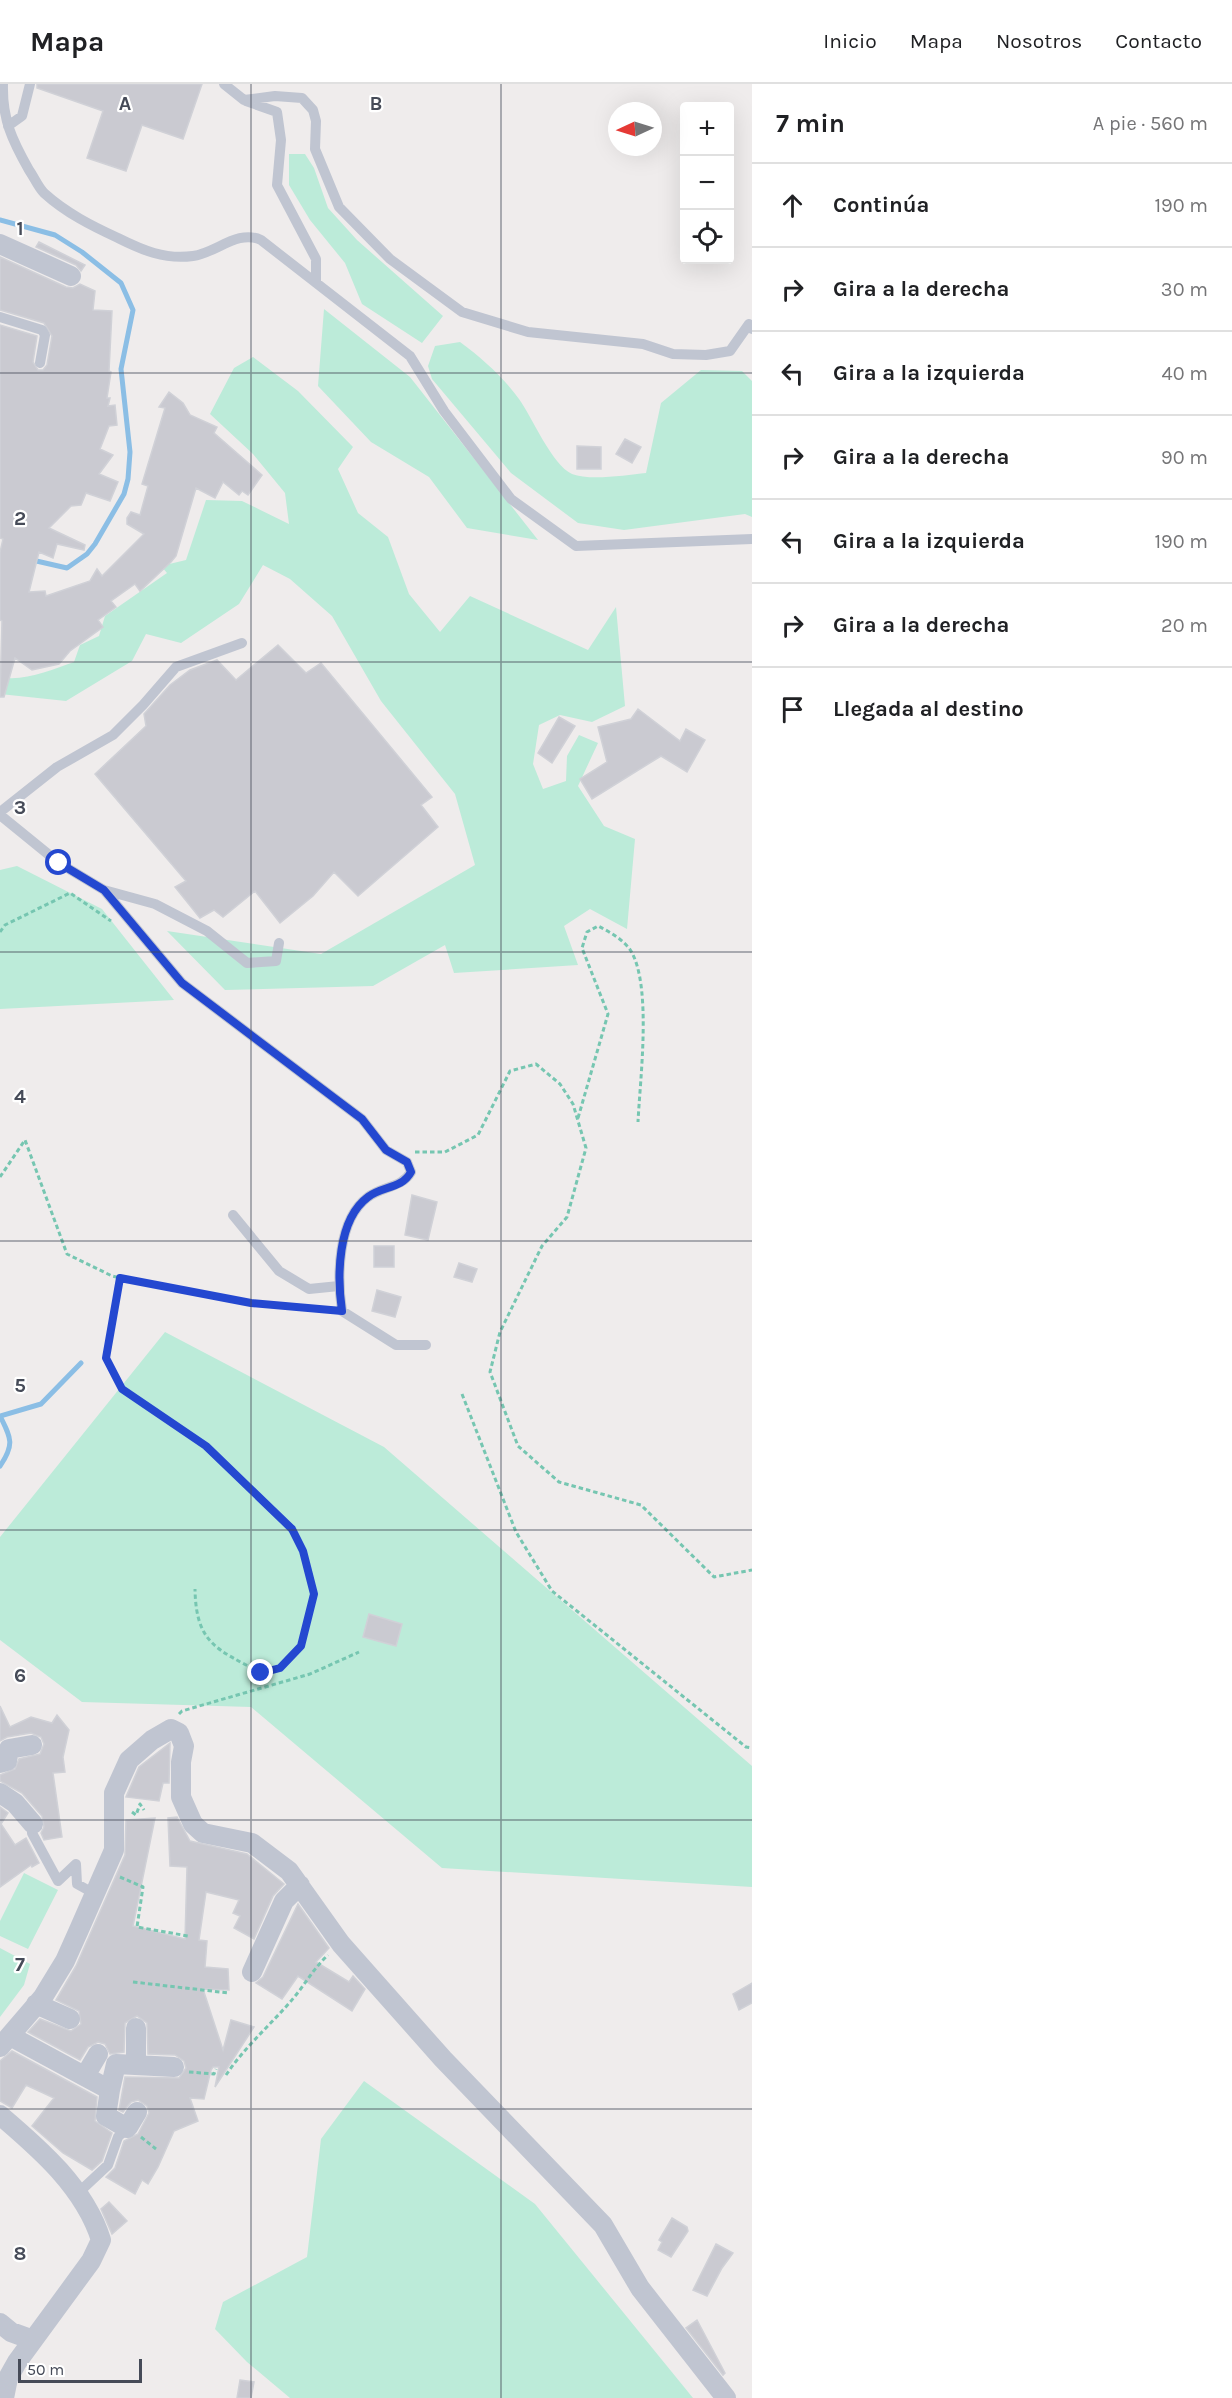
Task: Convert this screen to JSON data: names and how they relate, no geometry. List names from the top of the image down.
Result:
{
  "scale_bar": "50 m",
  "north": "left",
  "page": {
    "header": "Mapa",
    "nav": [
      "Inicio",
      "Mapa",
      "Nosotros",
      "Contacto"
    ],
    "heading": ["7 min", "A pie · 560 m"],
    "map_buttons": ["+", "−"],
    "list": [
      ["Continúa", "190 m"],
      ["Gira a la derecha", "30 m"],
      ["Gira a la izquierda", "40 m"],
      ["Gira a la derecha", "90 m"],
      ["Gira a la izquierda", "190 m"],
      ["Gira a la derecha", "20 m"],
      "Llegada al destino"
    ],
    "scale": "50 m"
  },
  "grid": {
    "columns": ["A", "B"],
    "rows": [
      "1",
      "2",
      "3",
      "4",
      "5",
      "6",
      "7",
      "8"
    ]
  }
}
